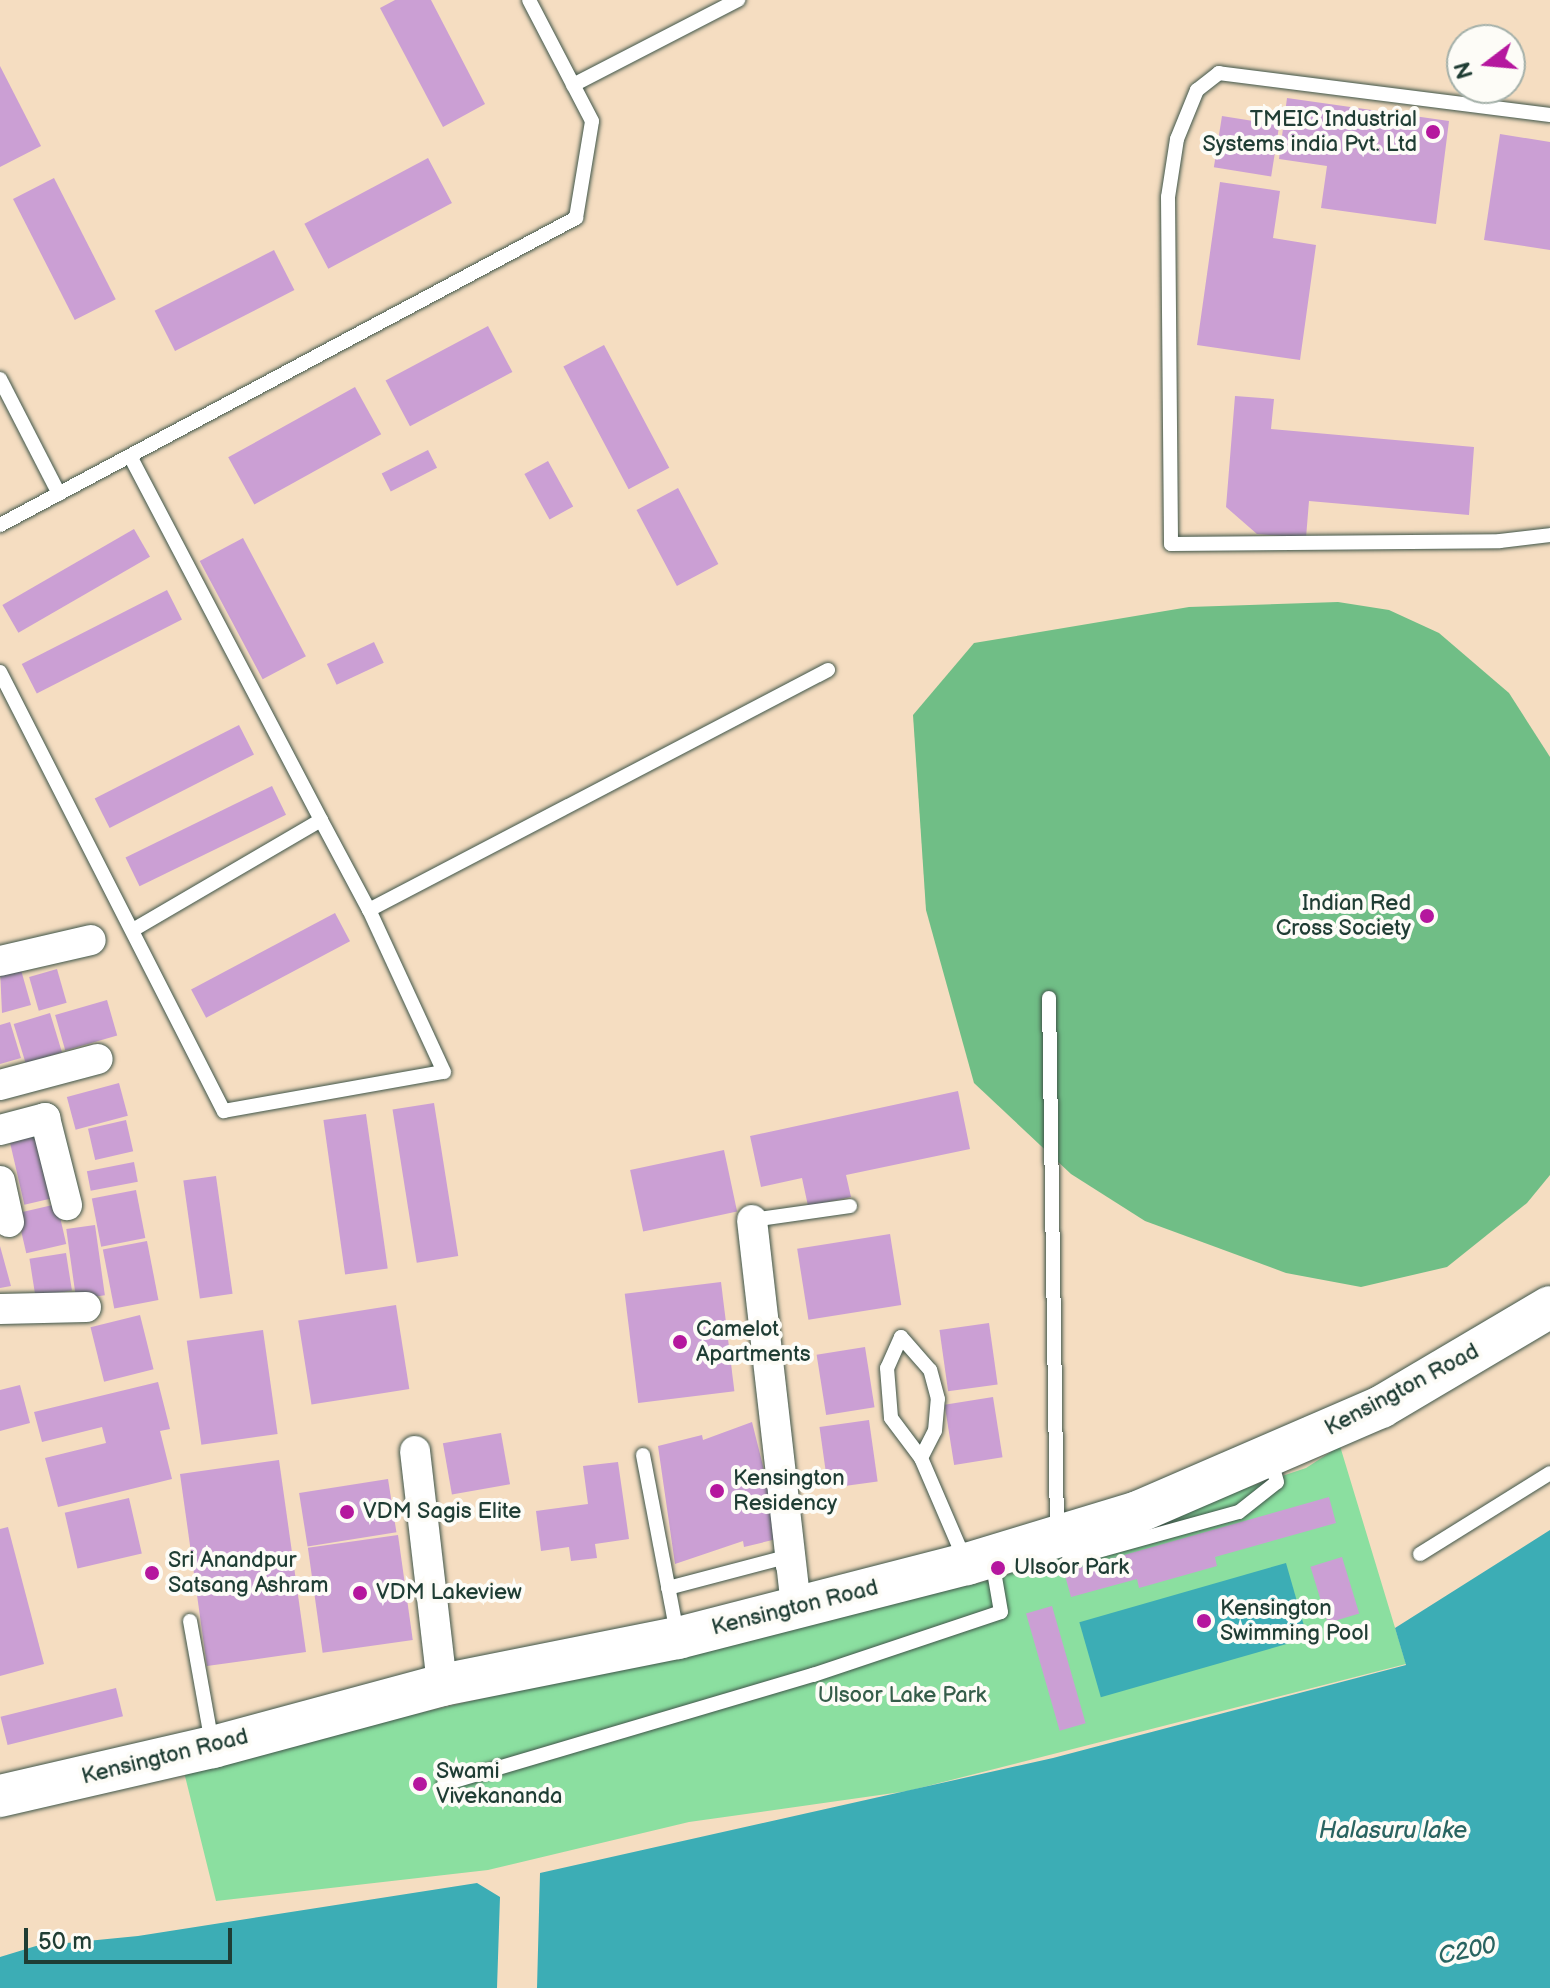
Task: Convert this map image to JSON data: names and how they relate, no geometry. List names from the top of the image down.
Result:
{
  "streets": {
    "main road": ["Kensington Road"]
  },
  "water": ["Halasuru lake", "C200"],
  "parks": ["Ulsoor Lake Park"],
  "places": [
    "TMEIC Industrial Systems india Pvt. Ltd",
    "Indian Red Cross Society",
    "Camelot Apartments",
    "Kensington Residency",
    "VDM Sagis Elite",
    "Ulsoor Park",
    "Sri Anandpur Satsang Ashram",
    "VDM Lakeview",
    "Kensington Swimming Pool",
    "Swami Vivekananda"
  ],
  "scale_bar": "50 m",
  "north": "left"
}
